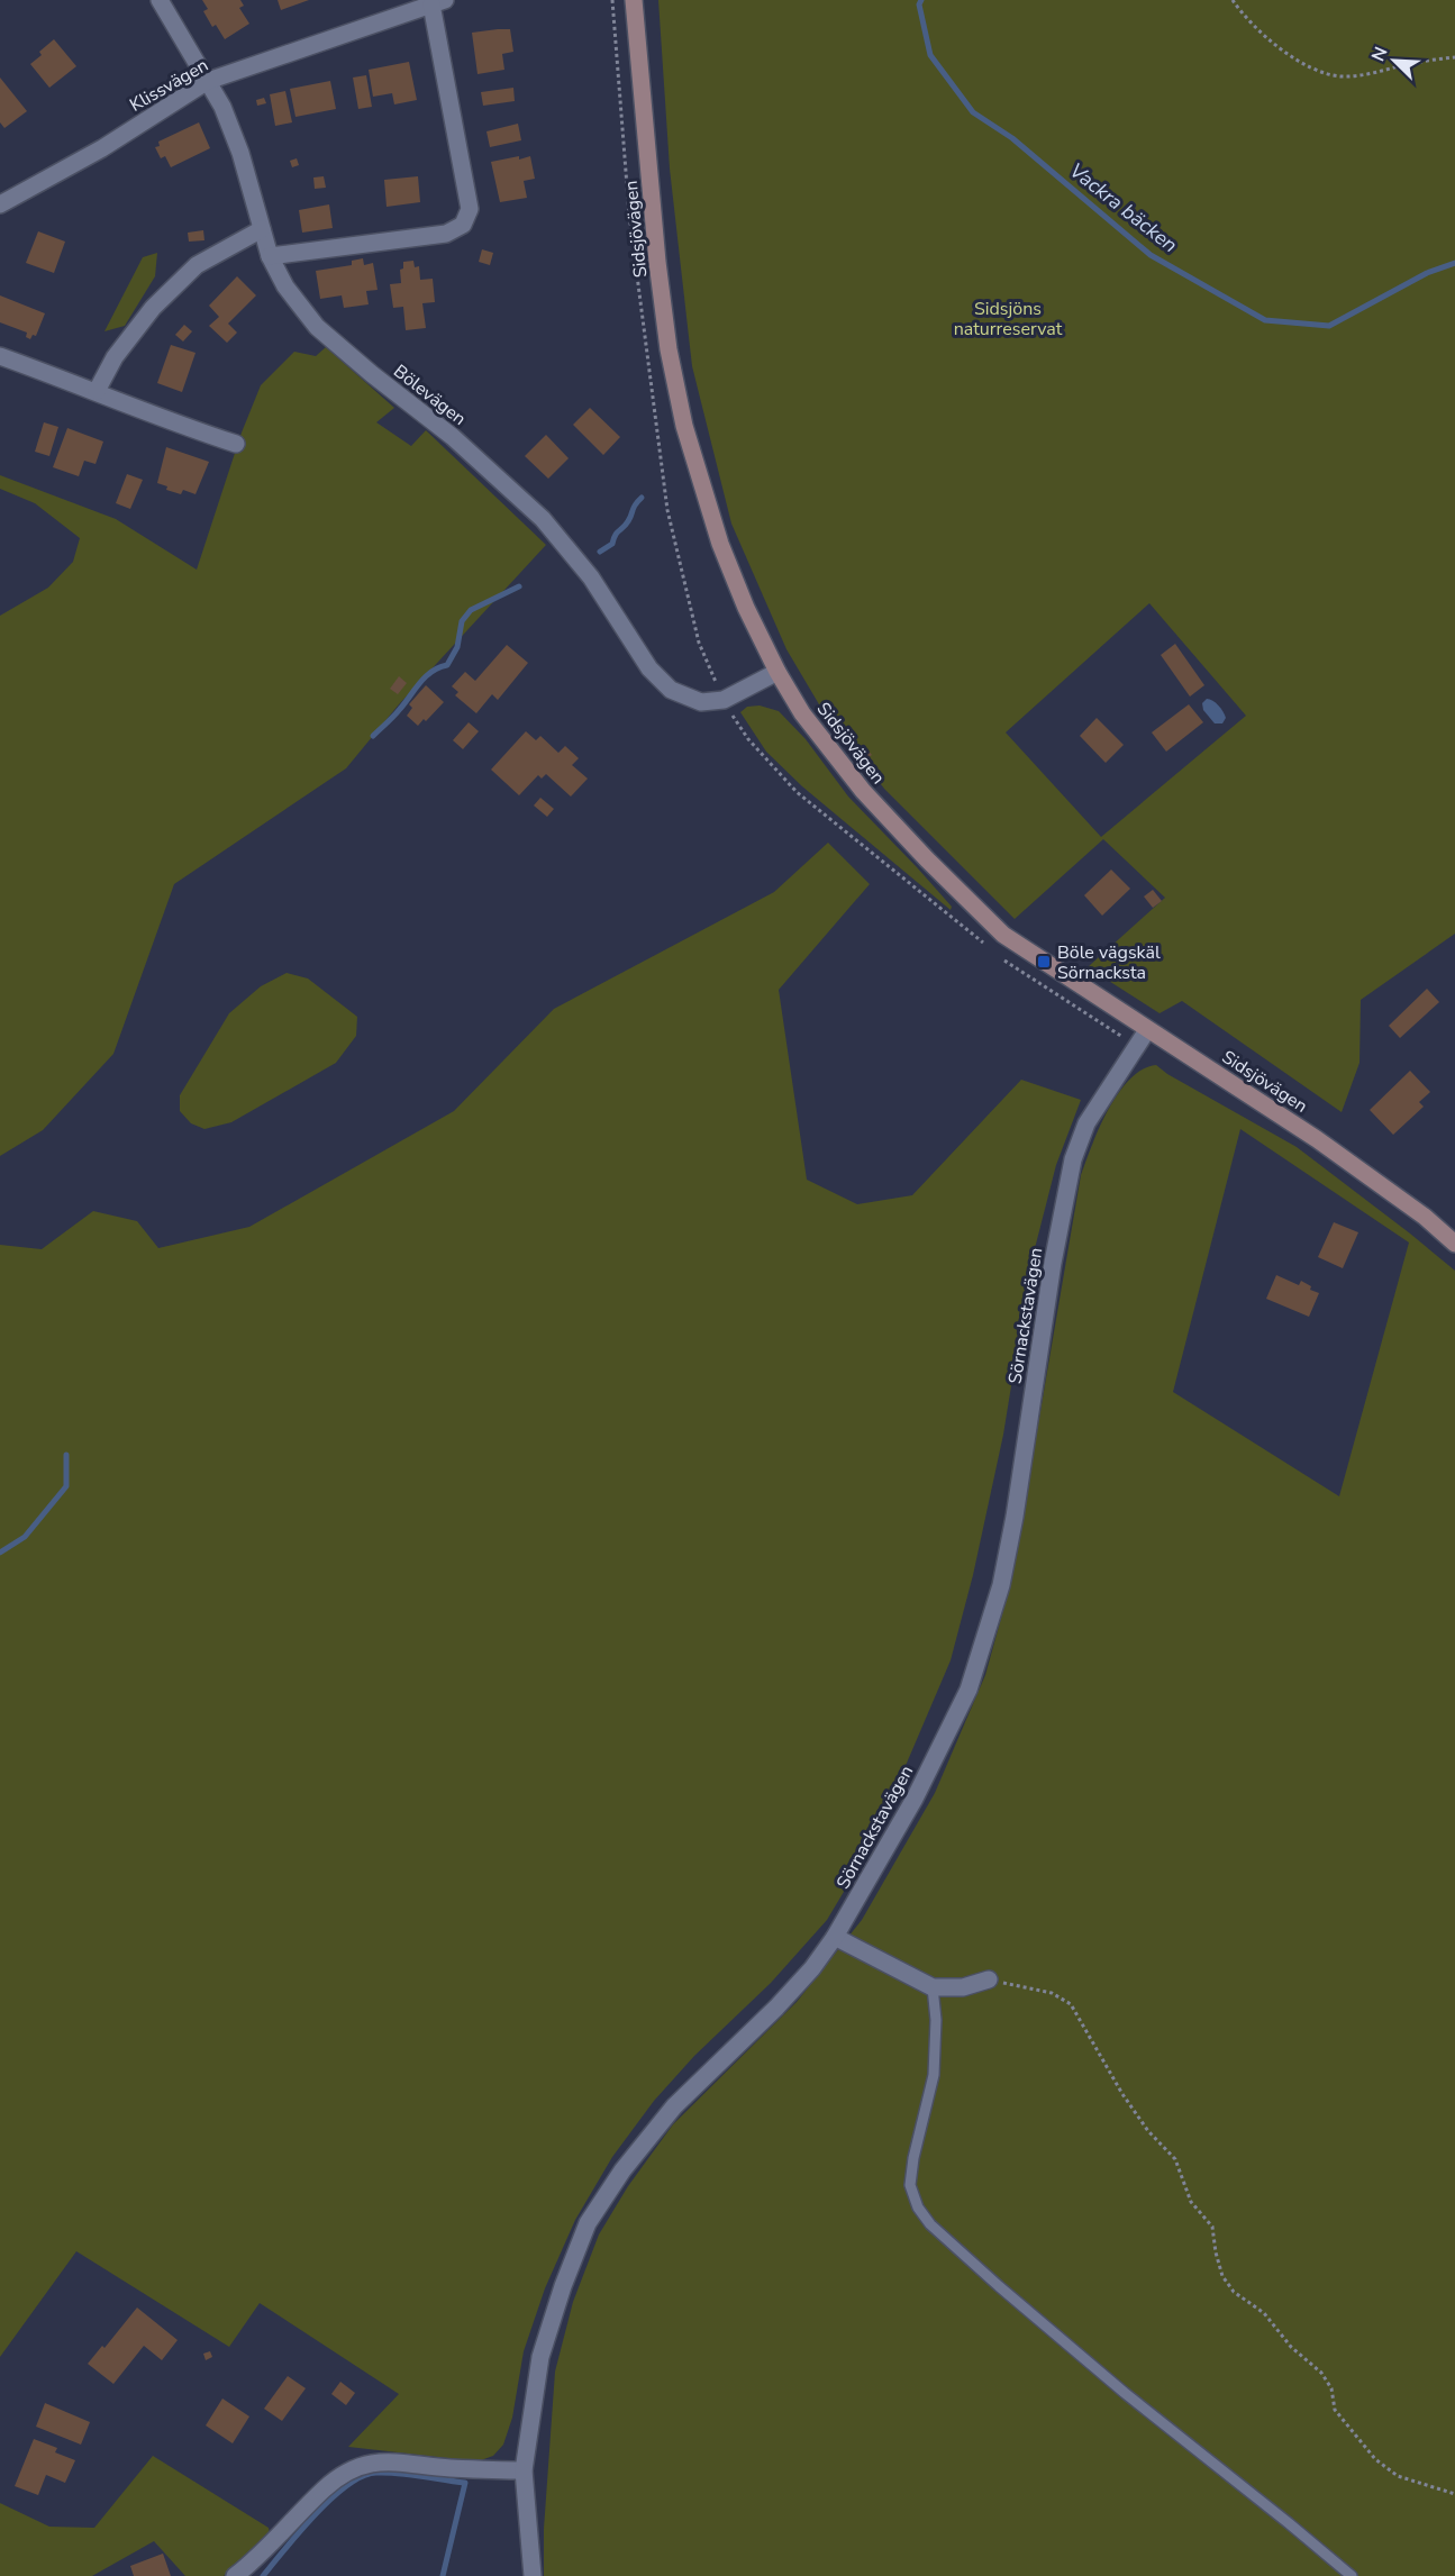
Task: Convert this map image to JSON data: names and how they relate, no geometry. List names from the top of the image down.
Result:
{
  "streets": {
    "main road": ["Sidsjövägen"],
    "street": ["Klissvägen", "Bölevägen", "Sörnackstavägen"]
  },
  "crossings": [
    ["Klissvägen", "Bölevägen"],
    ["Sidsjövägen", "Bölevägen"],
    ["Sidsjövägen", "Sörnackstavägen"]
  ],
  "water": ["Vackra bäcken"],
  "parks": ["Sidsjöns naturreservat"],
  "places": {
    "transit": ["Böle vägskäl Sörnacksta"]
  },
  "north": "top left"
}
